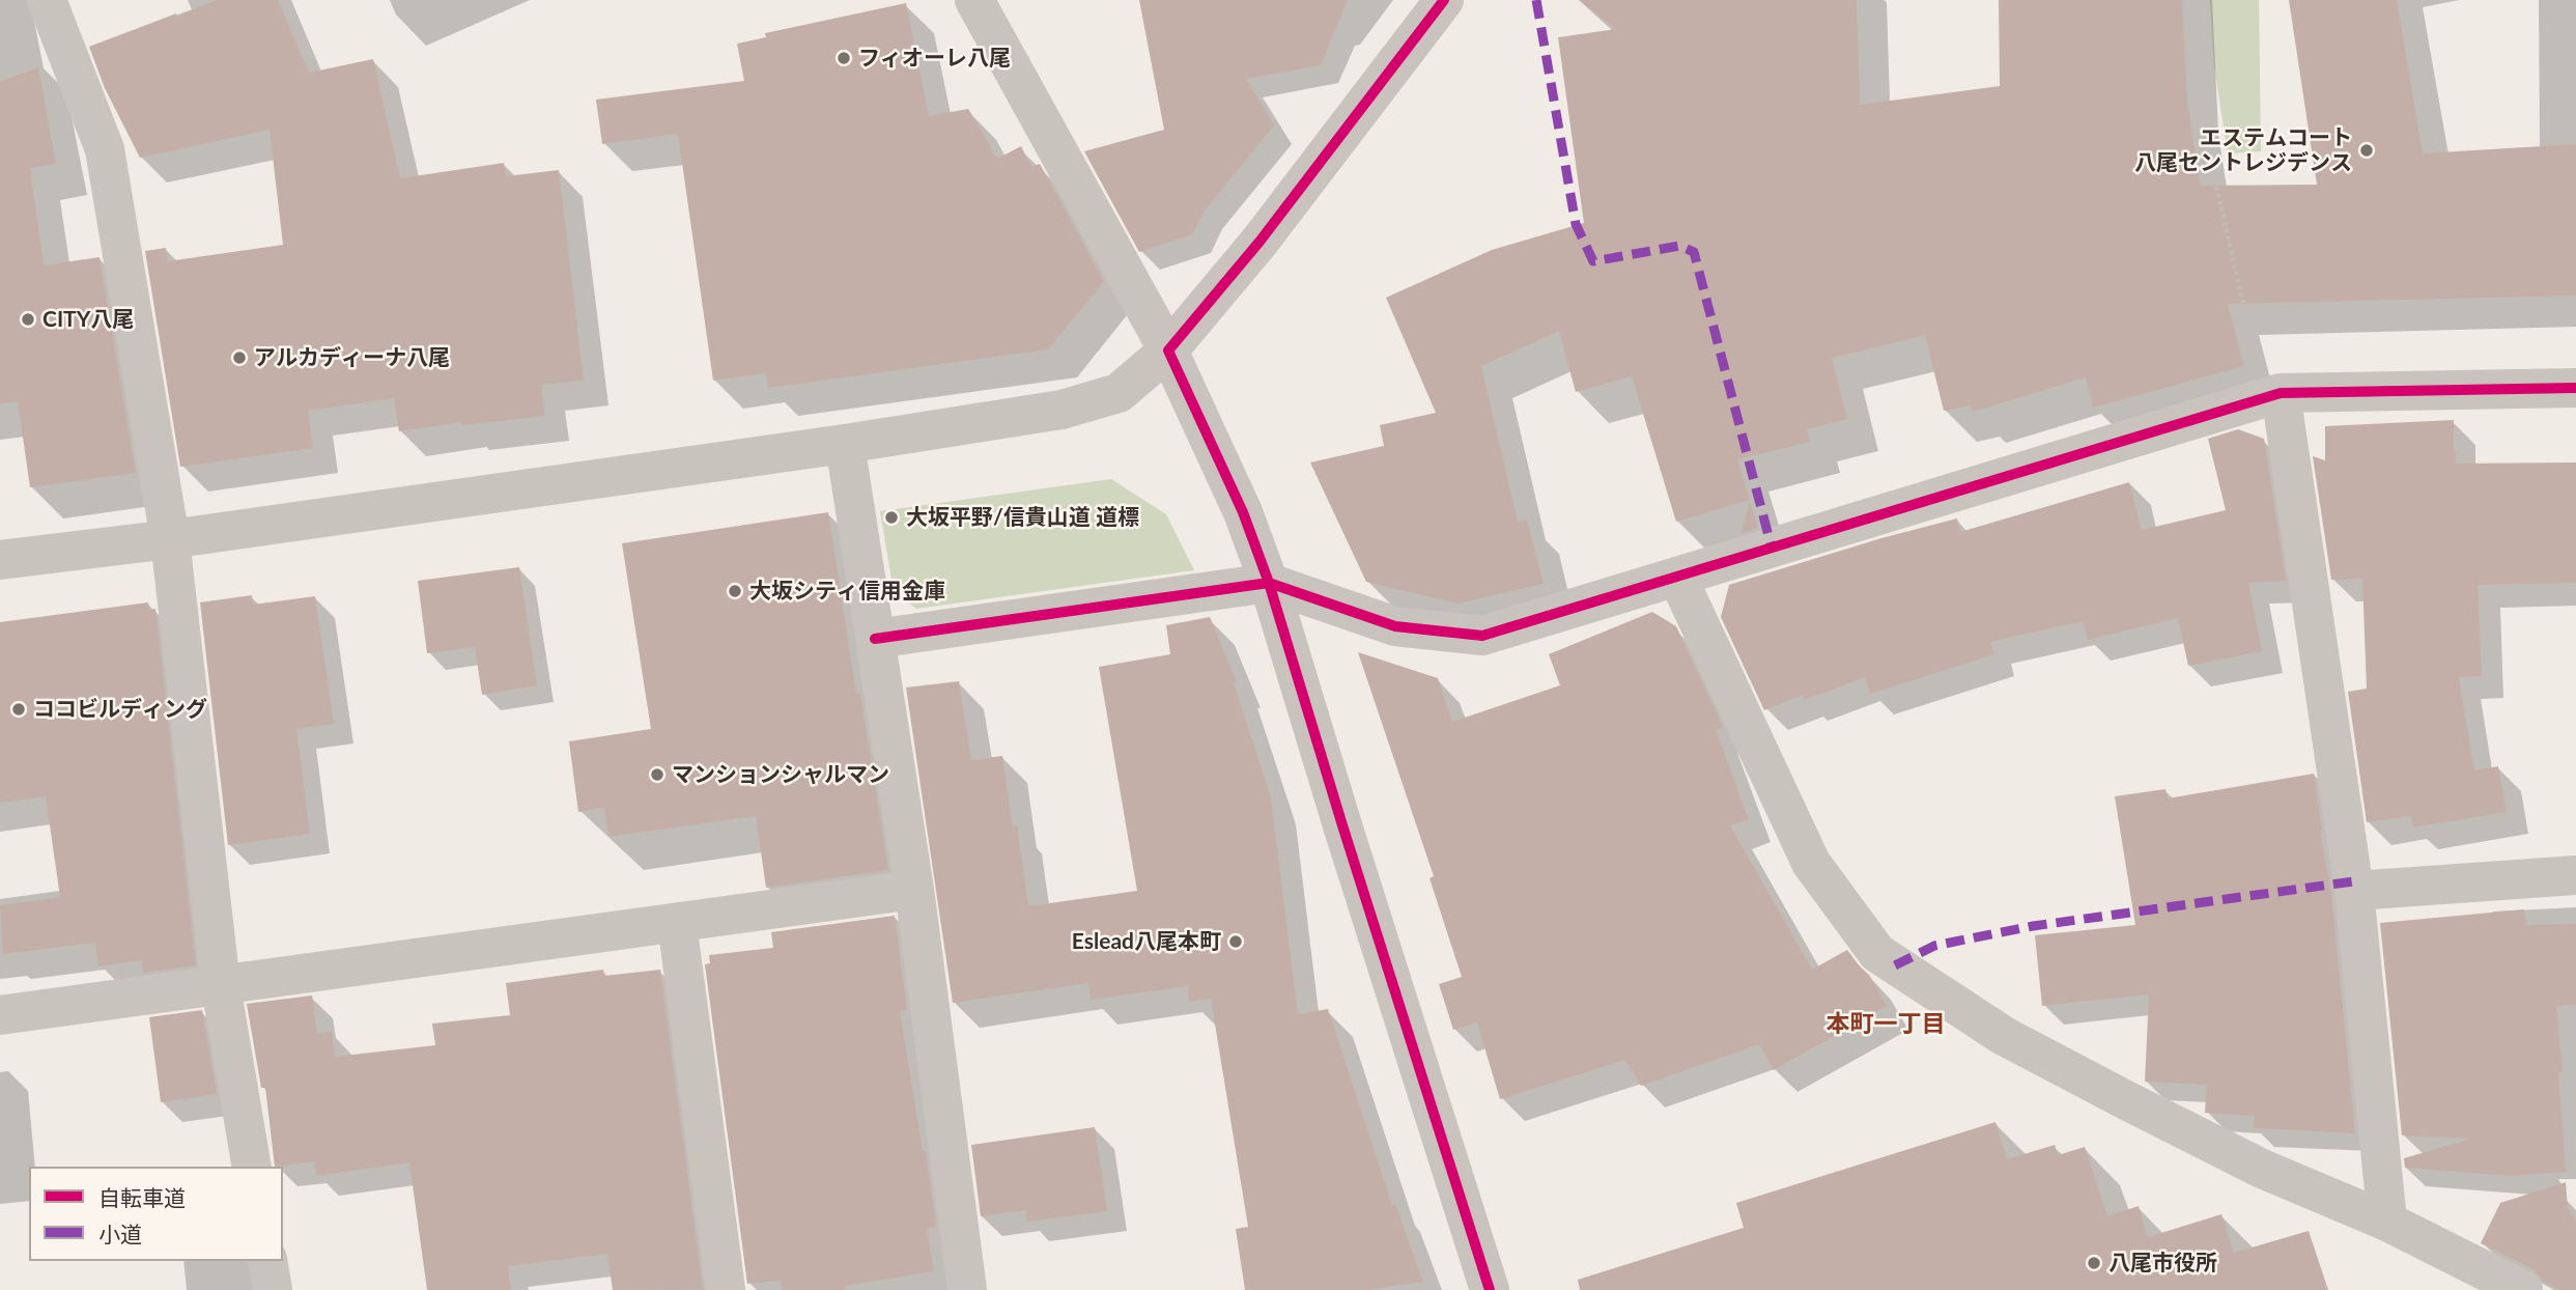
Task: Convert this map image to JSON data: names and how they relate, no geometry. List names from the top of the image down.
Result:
{
  "districts": ["本町一丁目"],
  "places": [
    "フィオーレ八尾",
    "エステムコート 八尾セントレジデンス",
    "CITY八尾",
    "アルカディーナ八尾",
    "大坂平野/信貴山道 道標",
    "大坂シティ信用金庫",
    "ココビルディング",
    "マンションシャルマン",
    "Eslead八尾本町",
    "八尾市役所"
  ],
  "legend": ["自転車道", "小道"]
}
